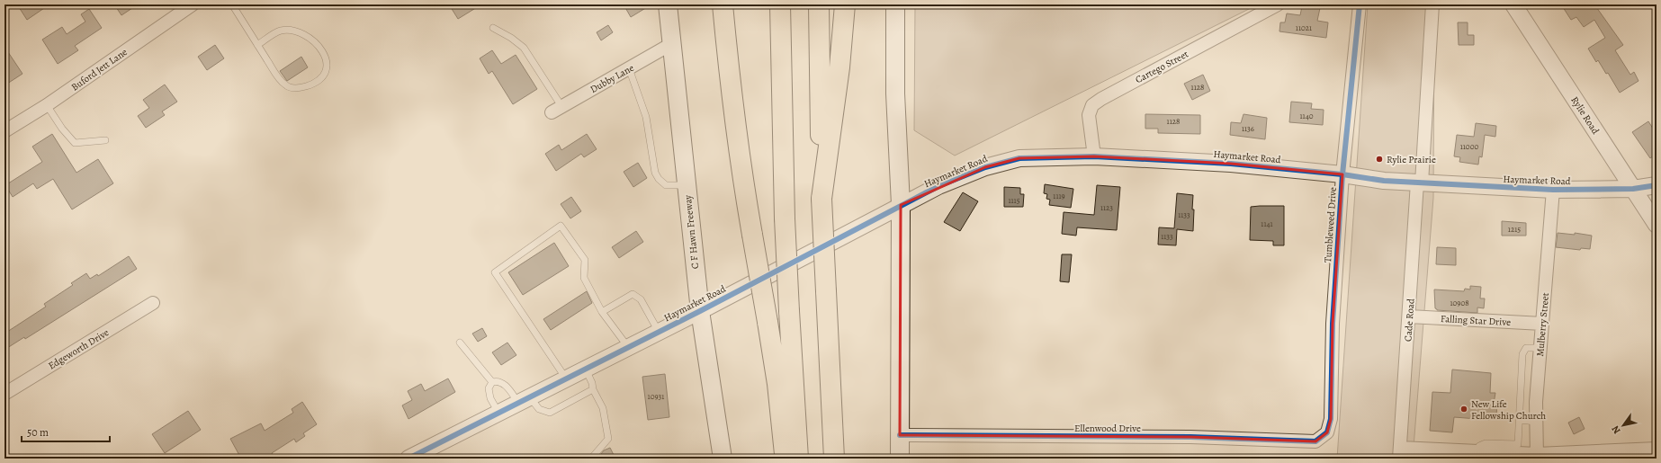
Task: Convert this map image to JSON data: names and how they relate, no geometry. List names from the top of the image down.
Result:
{
  "streets": {
    "main road": ["C F Hawn Freeway"],
    "street": [
      "Cartego Street",
      "Buford Jett Lane",
      "Dubby Lane",
      "Rylie Road",
      "Haymarket Road",
      "Tumbleweed Drive",
      "Cade Road",
      "Falling Star Drive",
      "Mulberry Street",
      "Edgeworth Drive",
      "Ellenwood Drive"
    ]
  },
  "crossings": [
    ["Cartego Street", "Haymarket Road"],
    ["Dubby Lane", "C F Hawn Freeway"],
    ["Rylie Road", "Haymarket Road"],
    ["Haymarket Road", "Tumbleweed Drive"],
    ["Haymarket Road", "C F Hawn Freeway"],
    ["Haymarket Road", "Cade Road"],
    ["Haymarket Road", "Mulberry Street"],
    ["Tumbleweed Drive", "Ellenwood Drive"],
    ["Cade Road", "Falling Star Drive"],
    ["Falling Star Drive", "Mulberry Street"]
  ],
  "places": ["Rylie Prairie", "New Life Fellowship Church"],
  "house_numbers": [
    "11021",
    "1128",
    "1140",
    "1128",
    "1136",
    "11000",
    "1119",
    "1115",
    "1123",
    "1133",
    "1141",
    "1215",
    "1133",
    "10908",
    "10931"
  ],
  "scale_bar": "50 m",
  "north": "bottom left"
}
